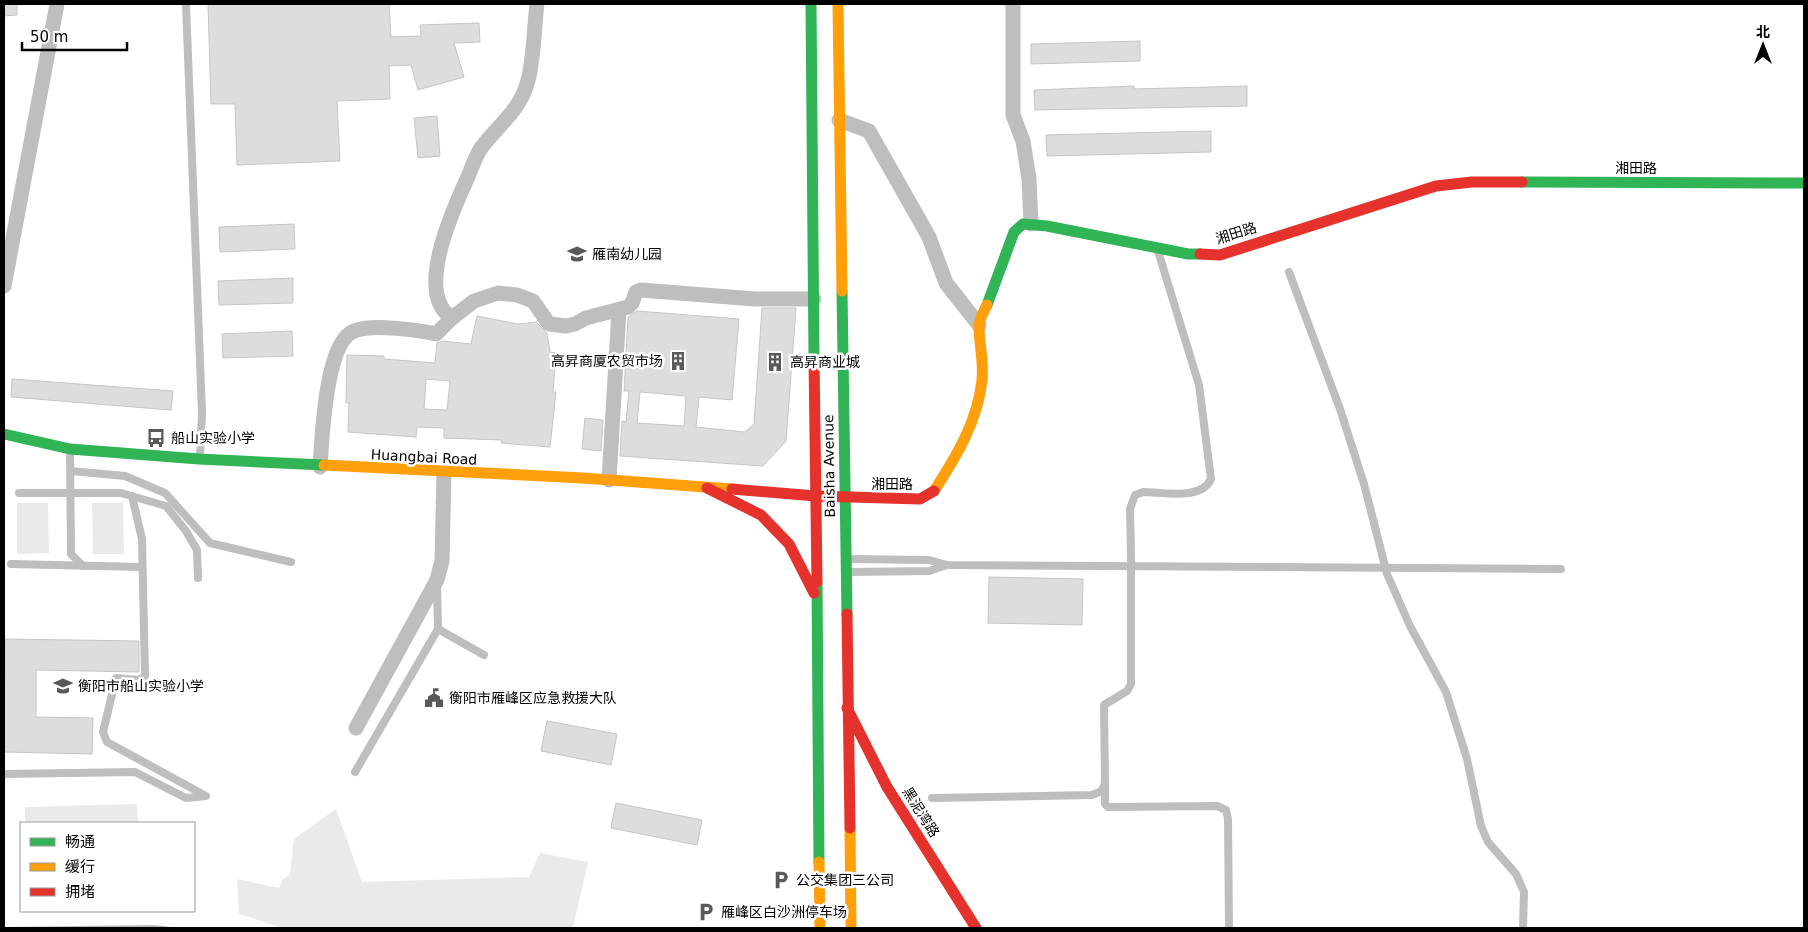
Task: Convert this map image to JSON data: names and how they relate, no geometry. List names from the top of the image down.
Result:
{
  "streets": {
    "main road": [
      "湘田路",
      "Huangbai Road",
      "Baisha Avenue",
      "黑泥湾路"
    ]
  },
  "crossings": [
    ["湘田路", "Huangbai Road"],
    ["湘田路", "Baisha Avenue"],
    ["Huangbai Road", "Baisha Avenue"],
    ["Baisha Avenue", "黑泥湾路"]
  ],
  "places": {
    "school or university": ["雁南幼儿园", "衡阳市船山实验小学"],
    "building": ["高昇商厦农贸市场", "高昇商业城"],
    "bus stop": ["船山实验小学"],
    "public building": ["衡阳市雁峰区应急救援大队"],
    "parking": ["公交集团三公司", "雁峰区白沙洲停车场"]
  },
  "legend": ["畅通", "缓行", "拥堵"],
  "scale_bar": "50 m",
  "north": "top"
}
